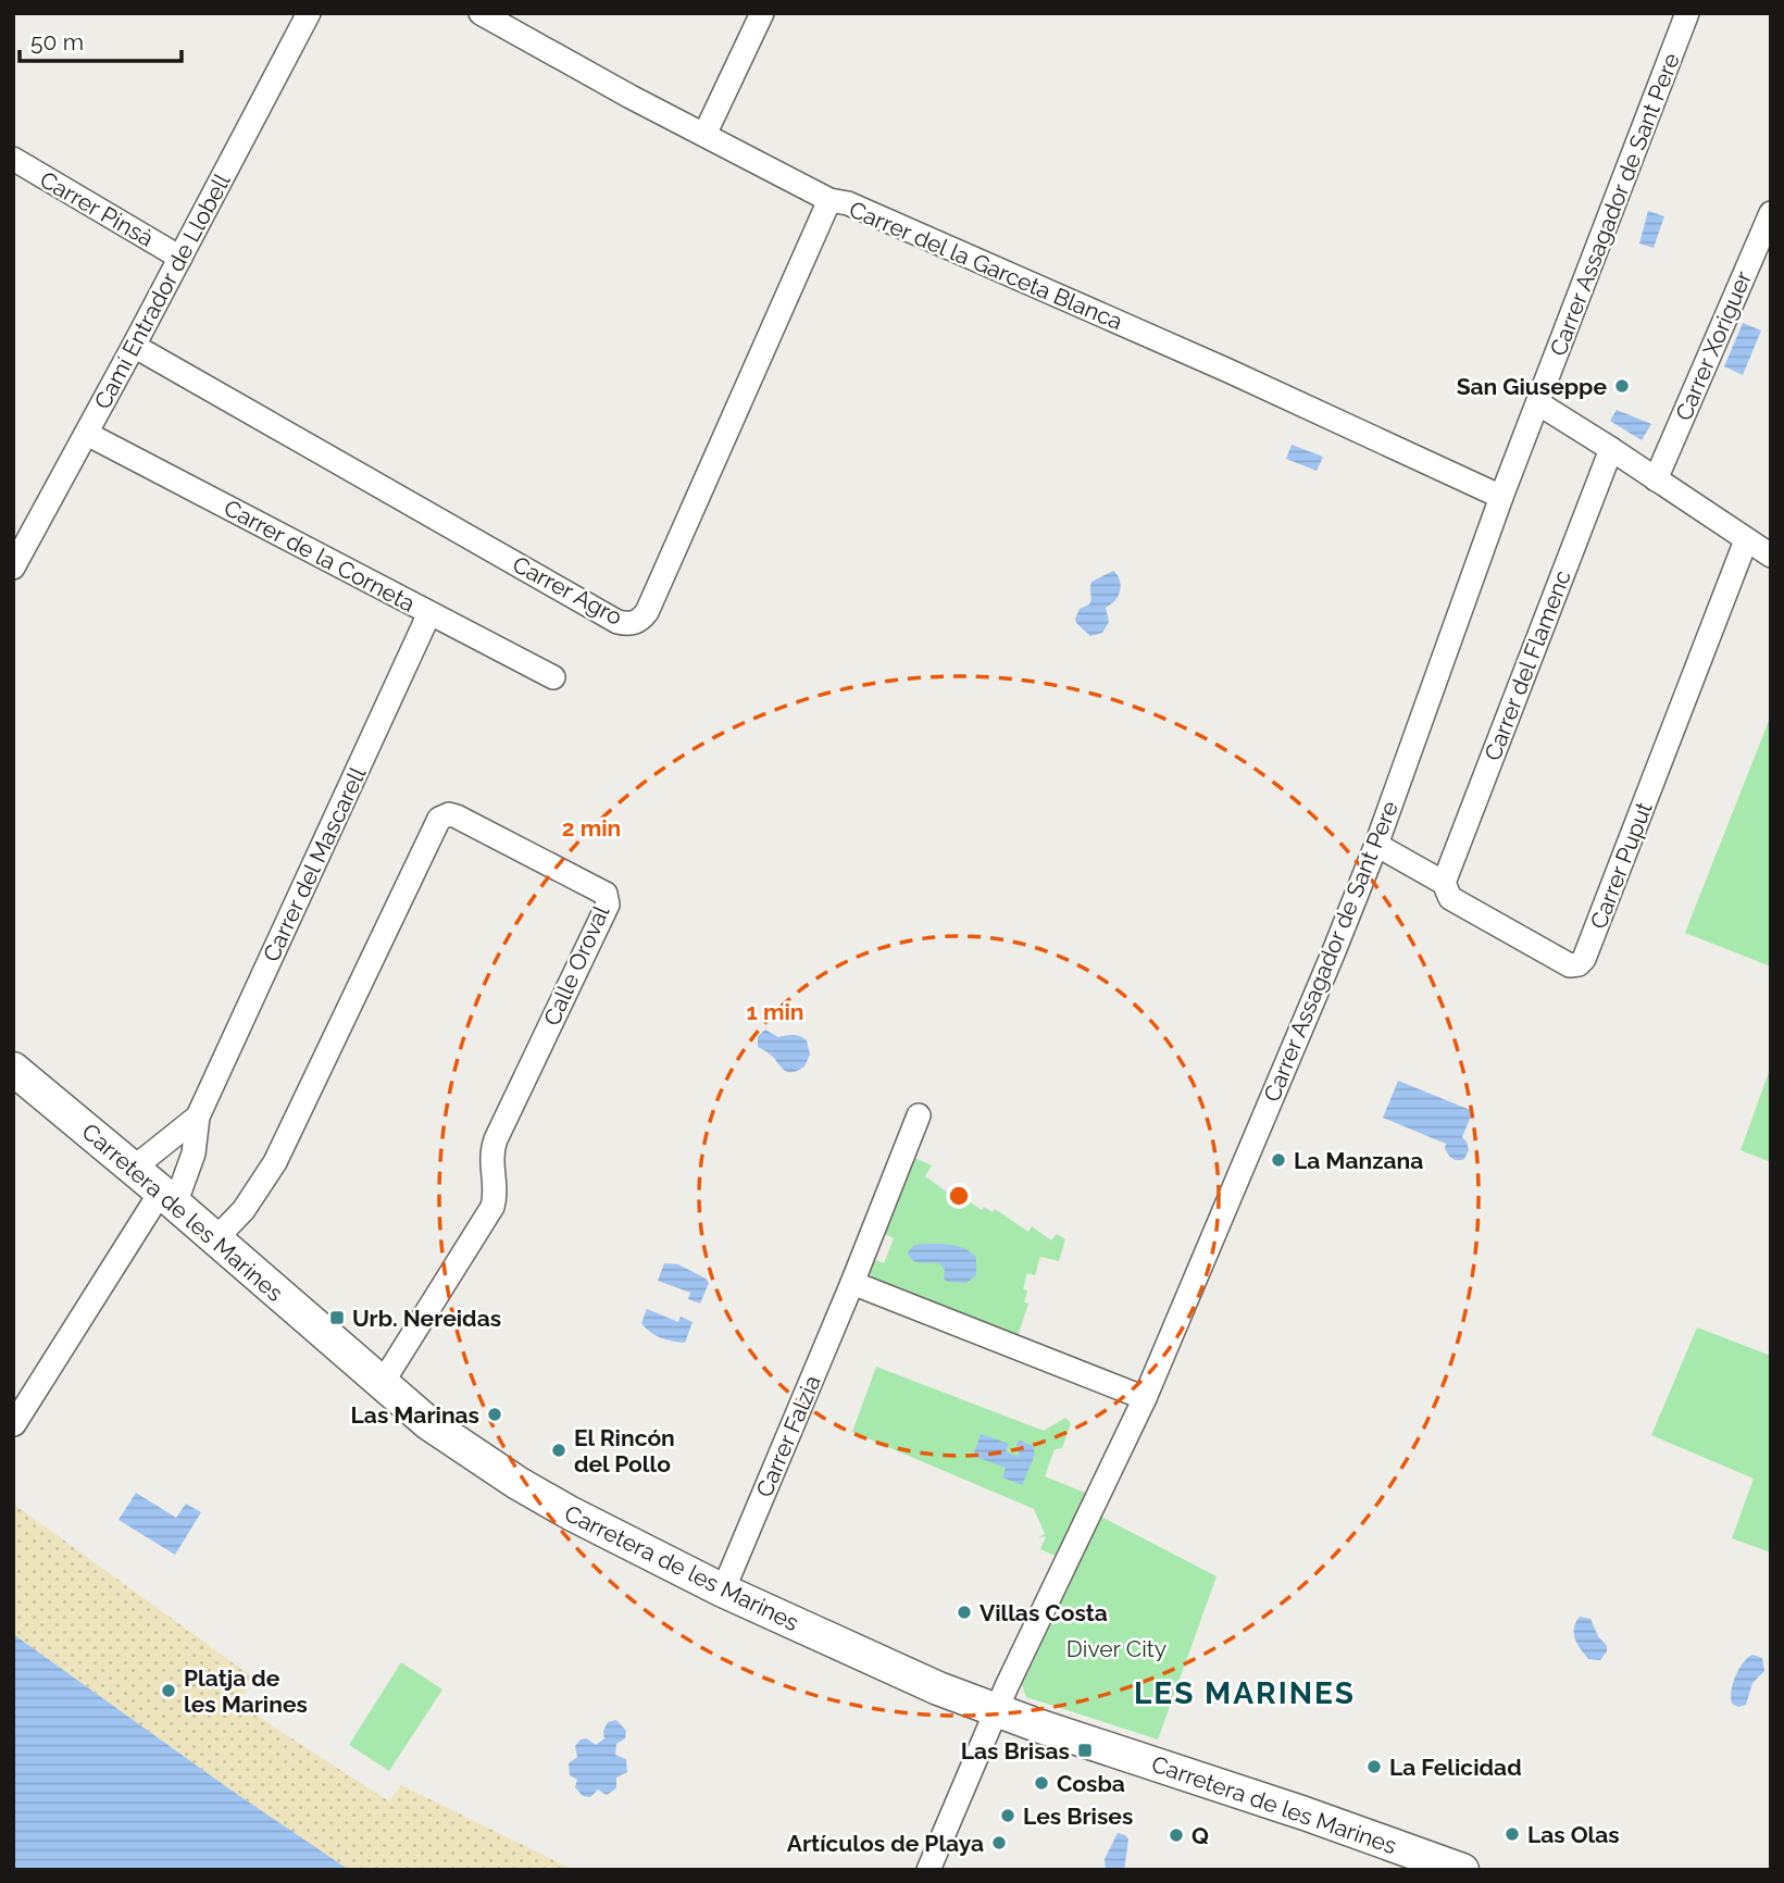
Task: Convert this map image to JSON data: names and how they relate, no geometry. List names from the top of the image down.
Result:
{
  "streets": {
    "main road": ["Carretera de les Marines"],
    "street": [
      "Carrer Assagador de Sant Pere",
      "Carrer Pinsà",
      "Carrer del la Garceta Blanca",
      "Camí Entrador de Llobell",
      "Carrer Xoriguer",
      "Carrer de la Corneta",
      "Carrer Agro",
      "Carrer del Flamenc",
      "Carrer del Mascarell",
      "Carrer Puput",
      "Calle Oroval",
      "Carrer Falzia"
    ]
  },
  "crossings": [
    ["Carrer Assagador de Sant Pere", "Carrer del la Garceta Blanca"],
    ["Carrer Assagador de Sant Pere", "Carrer Puput"],
    ["Carrer Assagador de Sant Pere", "Carretera de les Marines"],
    ["Carrer Pinsà", "Camí Entrador de Llobell"],
    ["Carrer del la Garceta Blanca", "Carrer Agro"],
    ["Camí Entrador de Llobell", "Carrer de la Corneta"],
    ["Camí Entrador de Llobell", "Carrer Agro"],
    ["Carrer de la Corneta", "Carrer del Mascarell"],
    ["Carrer del Flamenc", "Carrer Puput"],
    ["Carrer del Mascarell", "Carretera de les Marines"],
    ["Calle Oroval", "Carretera de les Marines"],
    ["Carretera de les Marines", "Carrer Falzia"]
  ],
  "districts": ["LES MARINES"],
  "parks": ["Diver City"],
  "places": {
    "other": [
      "San Giuseppe",
      "La Manzana",
      "Las Marinas",
      "El Rincón del Pollo",
      "Villas Costa",
      "Platja de les Marines",
      "La Felicidad",
      "Cosba",
      "Les Brises",
      "Las Olas",
      "Q",
      "Artículos de Playa"
    ],
    "transit": ["Urb. Nereidas", "Las Brisas"]
  },
  "scale_bar": "50 m",
  "rings": ["2 min", "1 min"]
}
